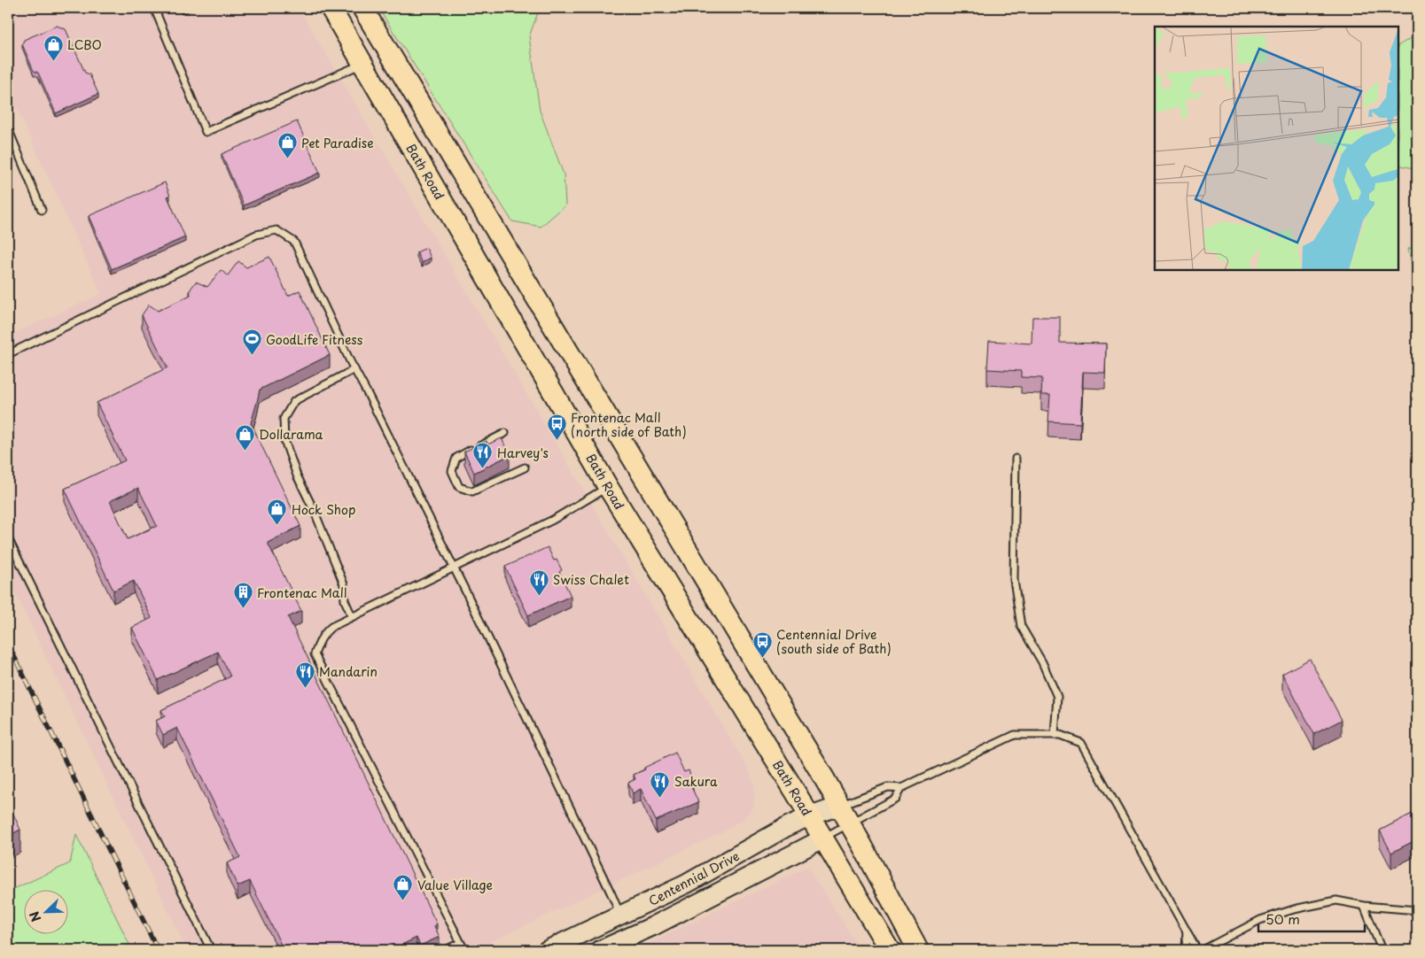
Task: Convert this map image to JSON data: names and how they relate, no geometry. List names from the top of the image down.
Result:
{
  "streets": {
    "main road": ["Bath Road", "Centennial Drive"]
  },
  "crossings": [
    ["Bath Road", "Centennial Drive"]
  ],
  "places": {
    "shop": [
      "LCBO",
      "Pet Paradise",
      "Dollarama",
      "Hock Shop",
      "Value Village"
    ],
    "sports": ["GoodLife Fitness"],
    "bus stop": ["Frontenac Mall (north side of Bath)", "Centennial Drive (south side of Bath)"],
    "restaurant": [
      "Harvey's",
      "Swiss Chalet",
      "Mandarin",
      "Sakura"
    ],
    "building": ["Frontenac Mall"]
  },
  "scale_bar": "50 m",
  "north": "bottom left"
}
